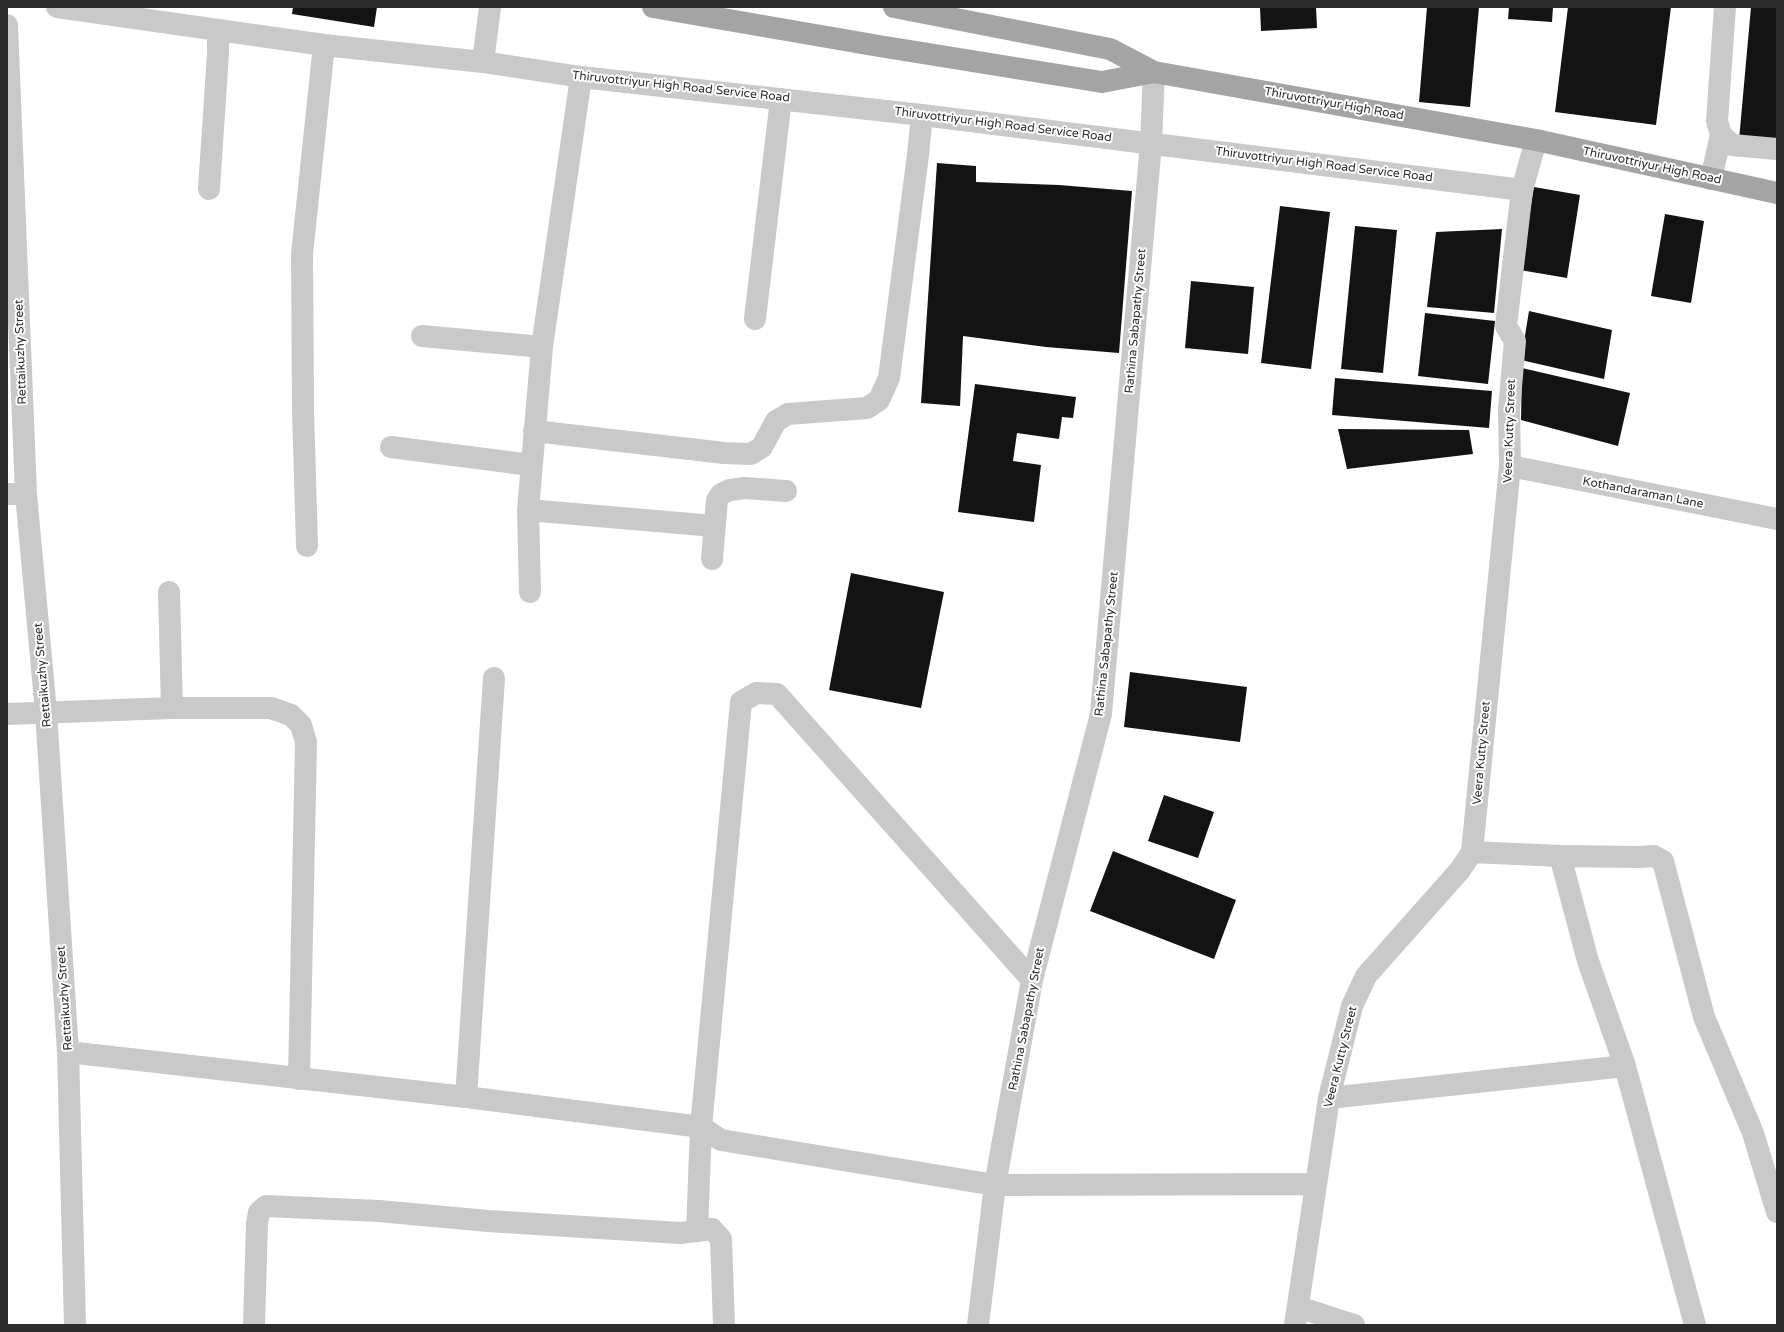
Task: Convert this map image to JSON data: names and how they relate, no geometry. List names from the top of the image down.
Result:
{
  "streets": {
    "main road": ["Thiruvottriyur High Road"],
    "street": [
      "Thiruvottriyur High Road Service Road",
      "Rathina Sabapathy Street",
      "Rettaikuzhy Street",
      "Veera Kutty Street",
      "Kothandaraman Lane"
    ]
  },
  "crossings": [
    ["Thiruvottriyur High Road Service Road", "Rathina Sabapathy Street"],
    ["Thiruvottriyur High Road Service Road", "Veera Kutty Street"],
    ["Thiruvottriyur High Road", "Rathina Sabapathy Street"],
    ["Thiruvottriyur High Road", "Veera Kutty Street"],
    ["Veera Kutty Street", "Kothandaraman Lane"]
  ]
}
